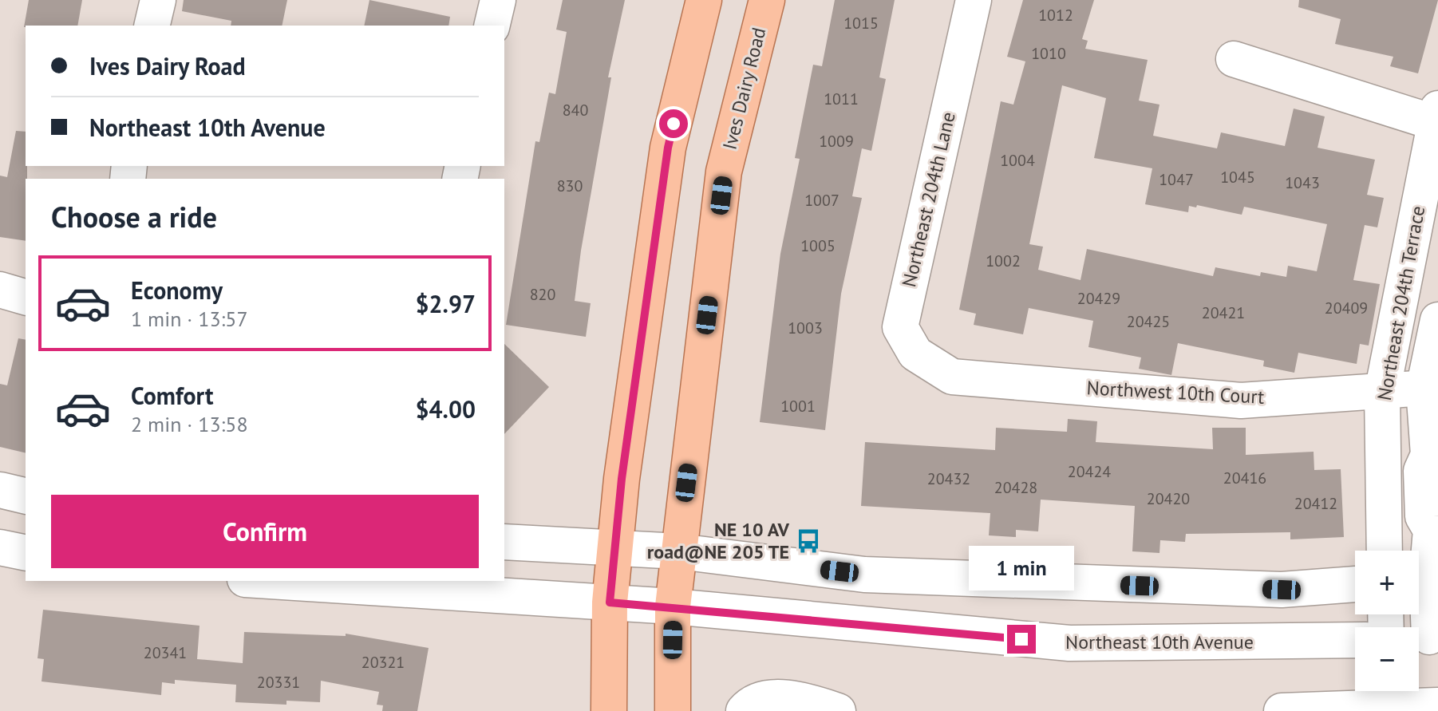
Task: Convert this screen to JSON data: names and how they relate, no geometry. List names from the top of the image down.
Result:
{
  "streets": {
    "main road": ["Ives Dairy Road"],
    "street": [
      "Northeast 204th Lane",
      "Northeast 204th Terrace",
      "Northwest 10th Court",
      "Northeast 10th Avenue"
    ]
  },
  "crossings": [
    ["Ives Dairy Road", "Northeast 10th Avenue"],
    ["Northeast 204th Lane", "Northwest 10th Court"],
    ["Northeast 204th Terrace", "Northwest 10th Court"]
  ],
  "places": {
    "bus stop": ["NE 10 AV road@NE 205 TE"]
  },
  "house_numbers": [
    "1012",
    "1015",
    "1010",
    "1011",
    "840",
    "1009",
    "1004",
    "1045",
    "1047",
    "1043",
    "830",
    "1007",
    "1005",
    "1002",
    "820",
    "20429",
    "20409",
    "20421",
    "20425",
    "1003",
    "1001",
    "20424",
    "20416",
    "20432",
    "20428",
    "20420",
    "20412",
    "20341",
    "20321",
    "20331"
  ],
  "page": {
    "banner": ["Ives Dairy Road", "Northeast 10th Avenue"],
    "heading": "Choose a ride",
    "list": [
      {
        "name": "Economy",
        "note": "1 min · 13:57",
        "value": "$2.97"
      },
      {
        "name": "Comfort",
        "note": "2 min · 13:58",
        "value": "$4.00"
      }
    ],
    "buttons": "Confirm",
    "bubble": "1 min",
    "map_buttons": ["+", "−"]
  }
}
